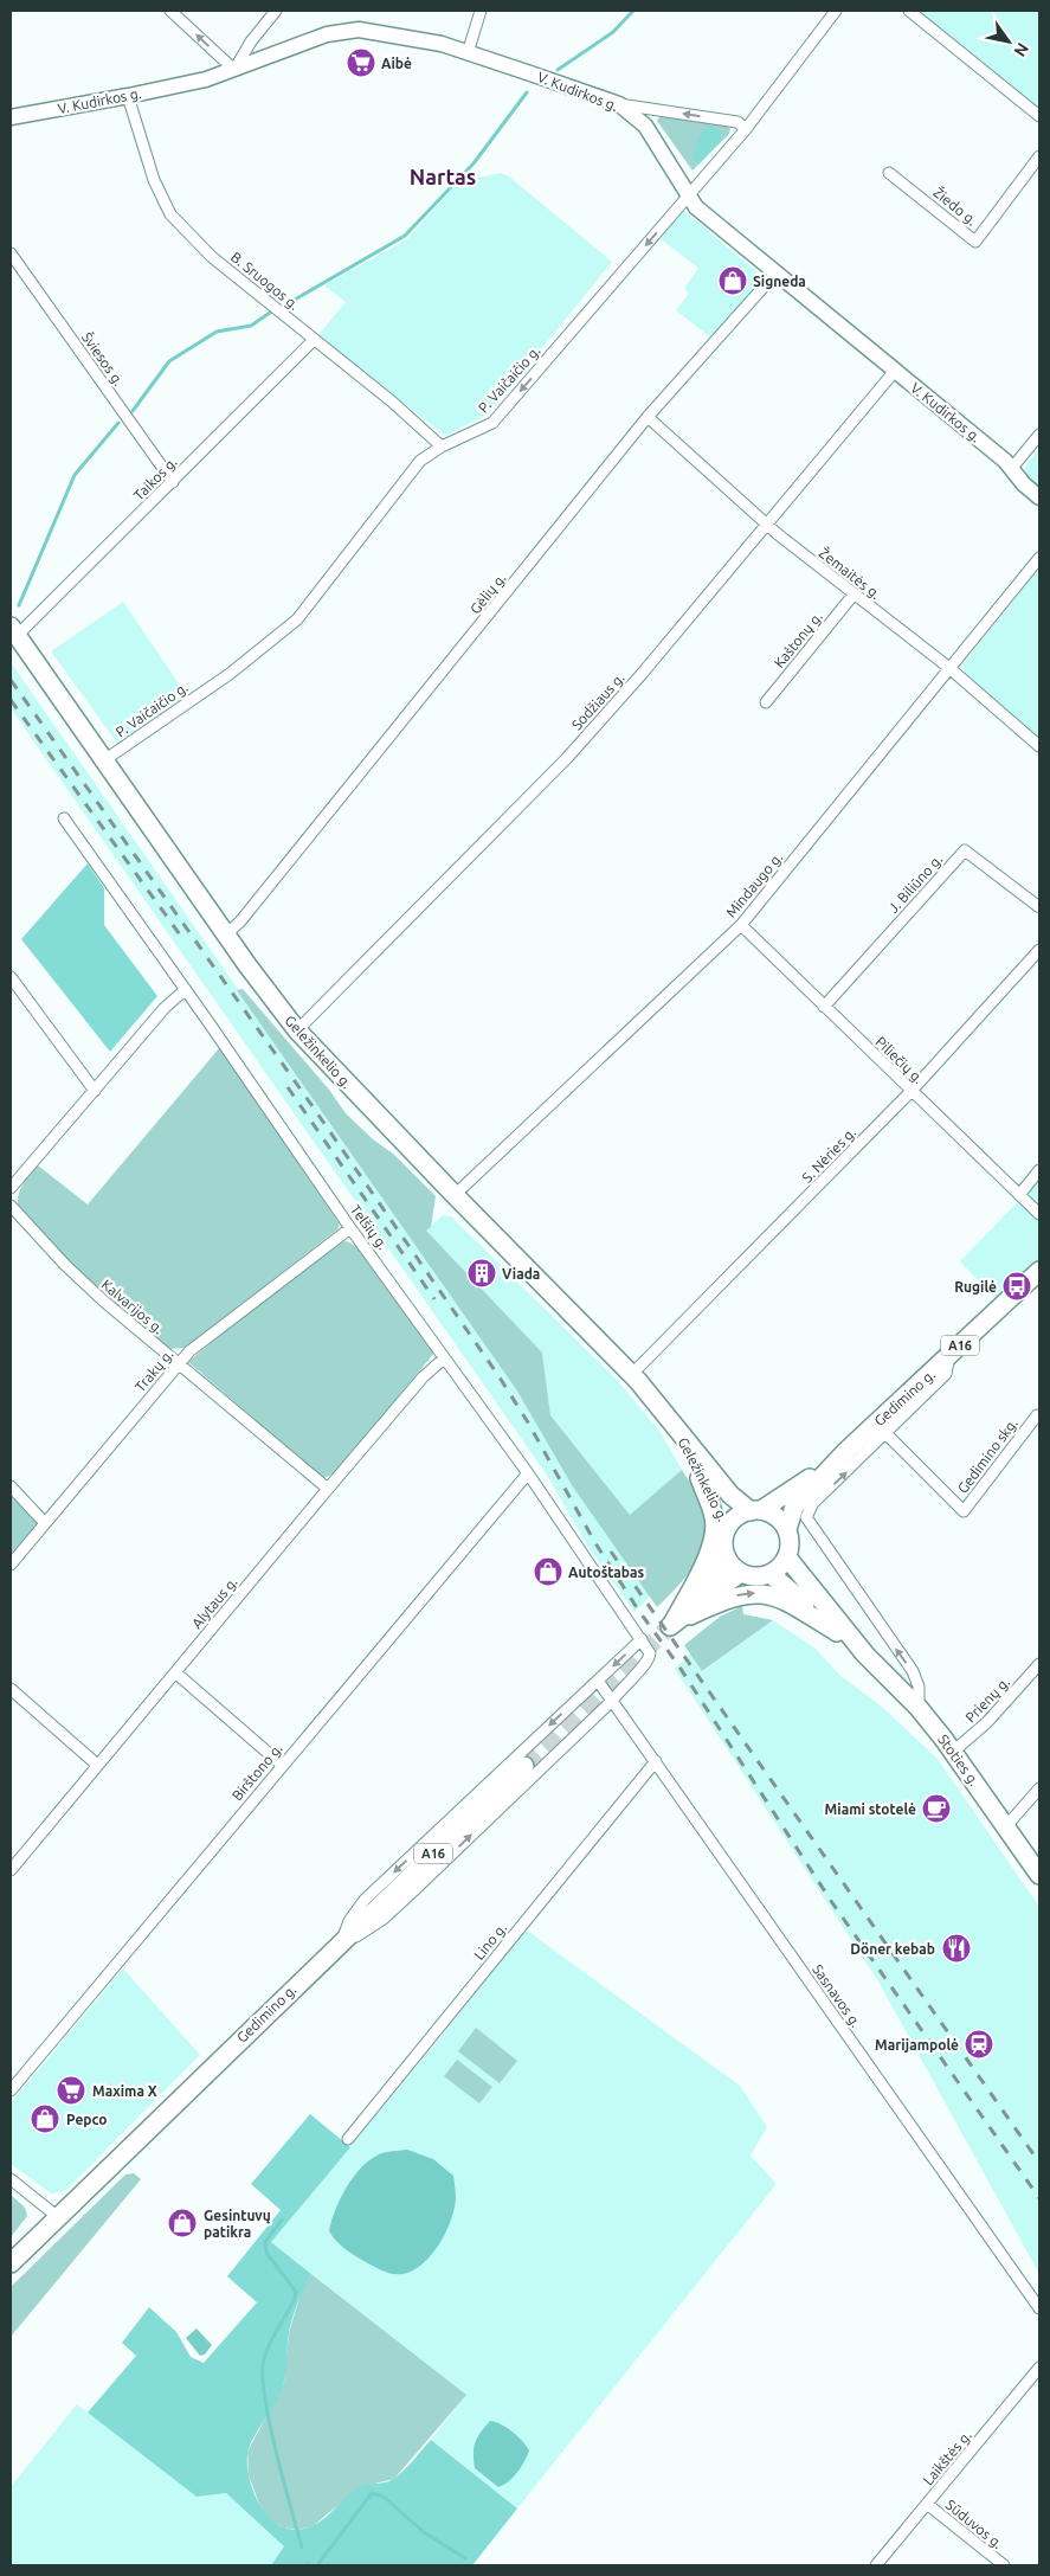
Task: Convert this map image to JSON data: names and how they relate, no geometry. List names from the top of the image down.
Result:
{
  "streets": {
    "main road": [
      "V. Kudirkos g.",
      "Geležinkelio g.",
      "A16",
      "Gedimino g.",
      "Stoties g."
    ],
    "street": [
      "Žiedo g.",
      "B. Sruogos g.",
      "Šviesos g.",
      "P. Vaičaičio g.",
      "Taikos g.",
      "Žemaitės g.",
      "Gėlių g.",
      "Kaštonų g.",
      "Sodžiaus g.",
      "J. Biliūno g.",
      "Mindaugo g.",
      "Piliečių g.",
      "S. Nėries g.",
      "Telšių g.",
      "Kalvarijos g.",
      "Trakų g.",
      "Gedimino skg.",
      "Alytaus g.",
      "Prienų g.",
      "Birštono g.",
      "Lino g.",
      "Sasnavos g.",
      "Laikštės g.",
      "Sūduvos g."
    ]
  },
  "crossings": [
    ["V. Kudirkos g.", "B. Sruogos g."],
    ["V. Kudirkos g.", "P. Vaičaičio g."],
    ["V. Kudirkos g.", "Gėlių g."],
    ["V. Kudirkos g.", "Sodžiaus g."],
    ["B. Sruogos g.", "P. Vaičaičio g."],
    ["B. Sruogos g.", "Taikos g."],
    ["Šviesos g.", "Taikos g."],
    ["P. Vaičaičio g.", "Geležinkelio g."],
    ["Taikos g.", "Geležinkelio g."],
    ["Žemaitės g.", "Gėlių g."],
    ["Žemaitės g.", "Kaštonų g."],
    ["Žemaitės g.", "Sodžiaus g."],
    ["Žemaitės g.", "Mindaugo g."],
    ["Gėlių g.", "Geležinkelio g."],
    ["Sodžiaus g.", "Geležinkelio g."],
    ["J. Biliūno g.", "Piliečių g."],
    ["Mindaugo g.", "Geležinkelio g."],
    ["Mindaugo g.", "Piliečių g."],
    ["Geležinkelio g.", "S. Nėries g."],
    ["Geležinkelio g.", "Gedimino g."],
    ["Geležinkelio g.", "Stoties g."],
    ["Piliečių g.", "S. Nėries g."],
    ["Telšių g.", "Trakų g."],
    ["Telšių g.", "Alytaus g."],
    ["Telšių g.", "Birštono g."],
    ["Telšių g.", "Sasnavos g."],
    ["Kalvarijos g.", "Trakų g."],
    ["Kalvarijos g.", "Alytaus g."],
    ["Gedimino g.", "Stoties g."],
    ["Prienų g.", "Stoties g."],
    ["Lino g.", "Sasnavos g."],
    ["Laikštės g.", "Sūduvos g."]
  ],
  "districts": ["Nartas"],
  "places": {
    "supermarket": ["Aibė", "Maxima X"],
    "shop": [
      "Signeda",
      "Autoštabas",
      "Pepco",
      "Gesintuvų patikra"
    ],
    "building": ["Viada"],
    "bus stop": ["Rugilė"],
    "cafe": ["Miami stotelė"],
    "restaurant": ["Döner kebab"],
    "station": ["Marijampolė"]
  },
  "north": "bottom right"
}
